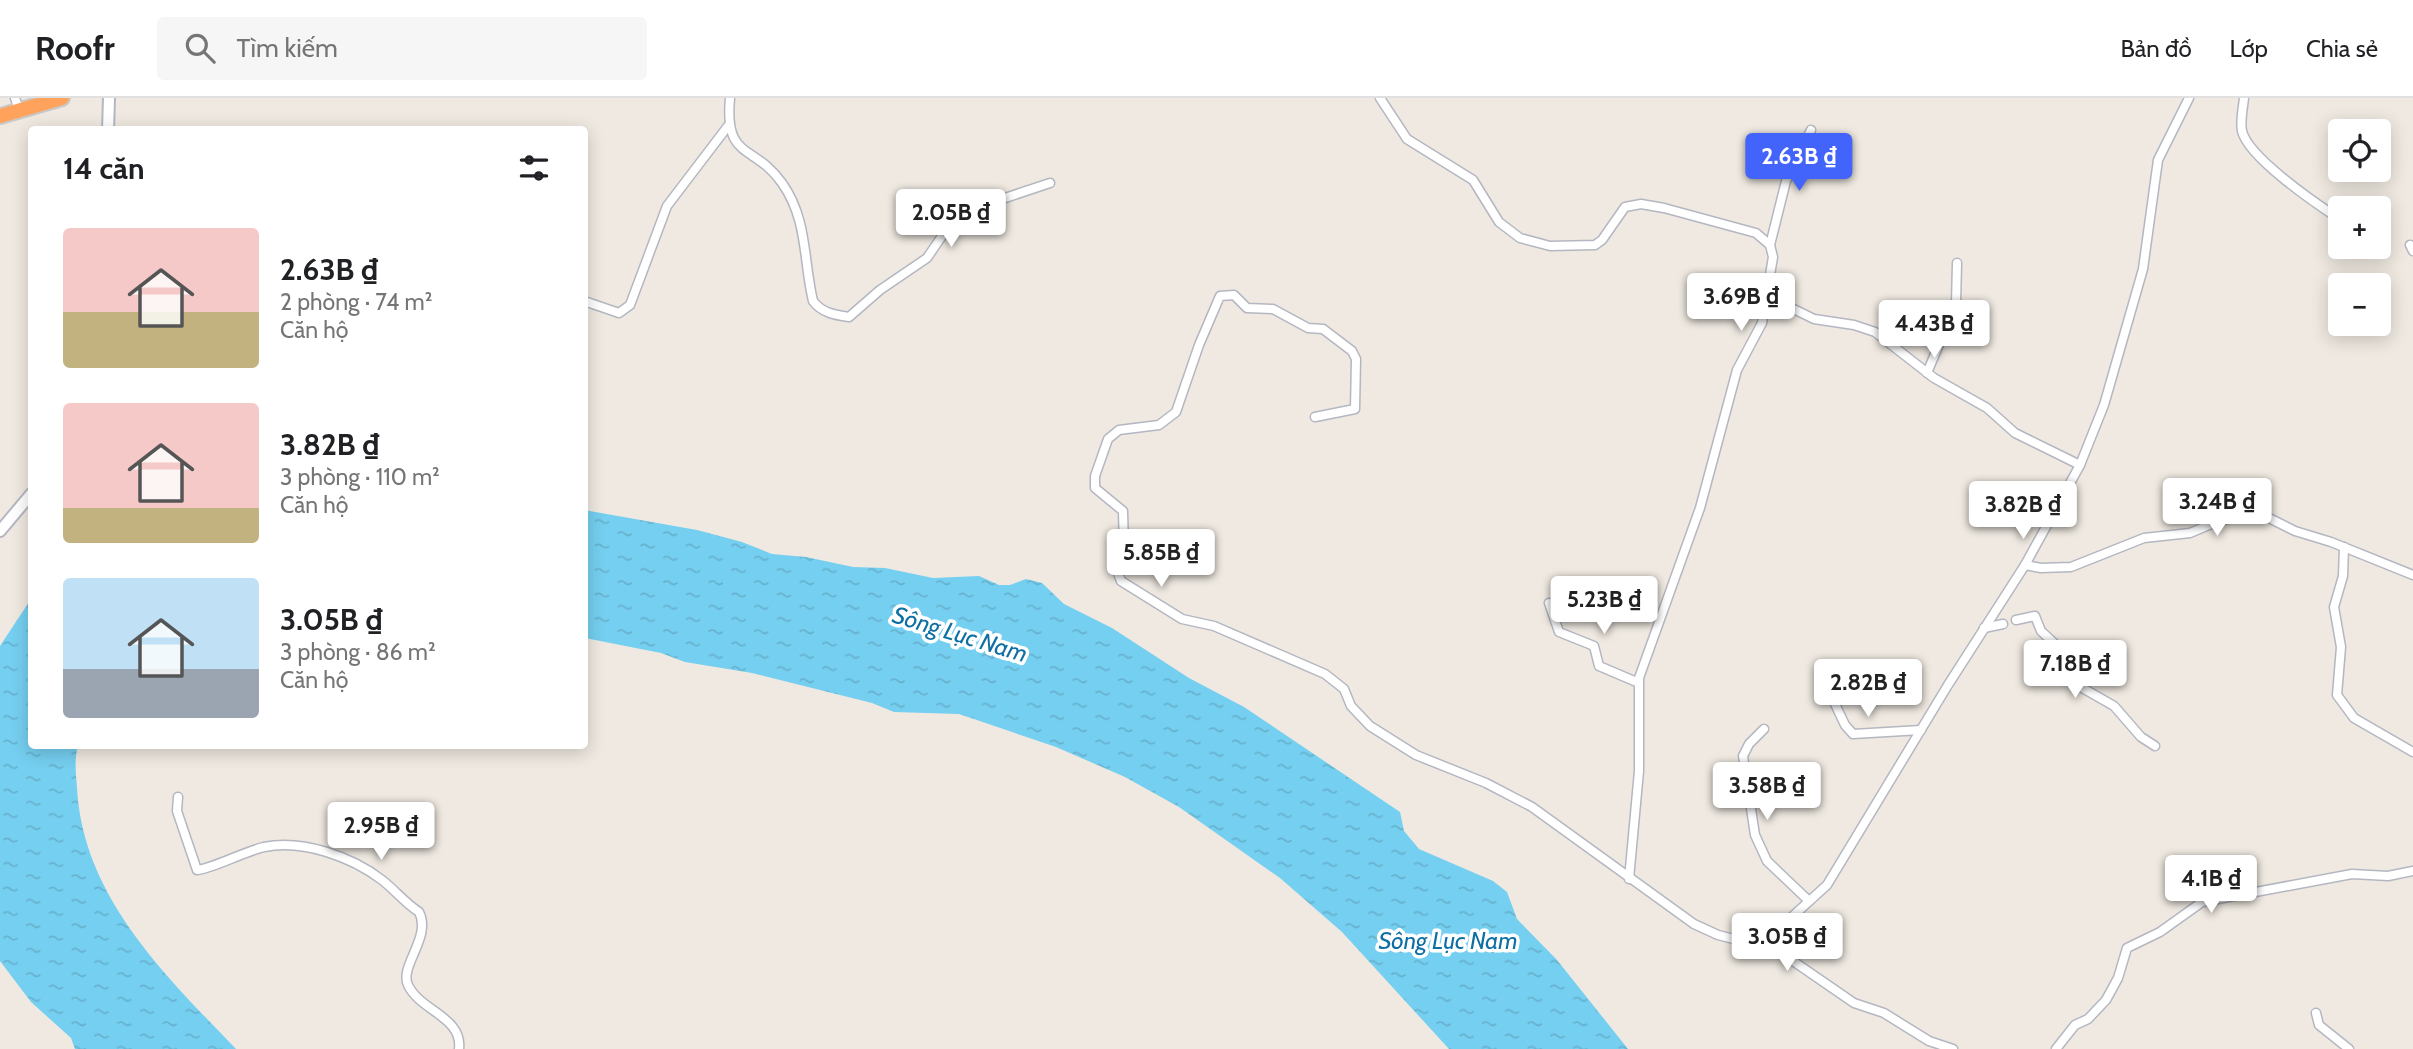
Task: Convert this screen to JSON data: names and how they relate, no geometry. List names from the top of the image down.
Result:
{
  "water": ["Sông Lục Nam"],
  "page": {
    "header": "Roofr",
    "search": "Tìm kiếm",
    "nav": ["Bản đồ", "Lớp", "Chia sẻ"],
    "map_buttons": ["+", "−"],
    "heading": "14 căn",
    "price": [
      "2.63B ₫",
      "2.05B ₫",
      "3.69B ₫",
      "4.43B ₫",
      "3.24B ₫",
      "3.82B ₫",
      "5.85B ₫",
      "5.23B ₫",
      "7.18B ₫",
      "2.82B ₫",
      "3.58B ₫",
      "2.95B ₫",
      "4.1B ₫",
      "3.05B ₫"
    ],
    "list": [
      {
        "name": "2.63B ₫",
        "note": "2 phòng · 74 m² · Căn hộ"
      },
      {
        "name": "3.82B ₫",
        "note": "3 phòng · 110 m² · Căn hộ"
      },
      {
        "name": "3.05B ₫",
        "note": "3 phòng · 86 m² · Căn hộ"
      }
    ]
  }
}
